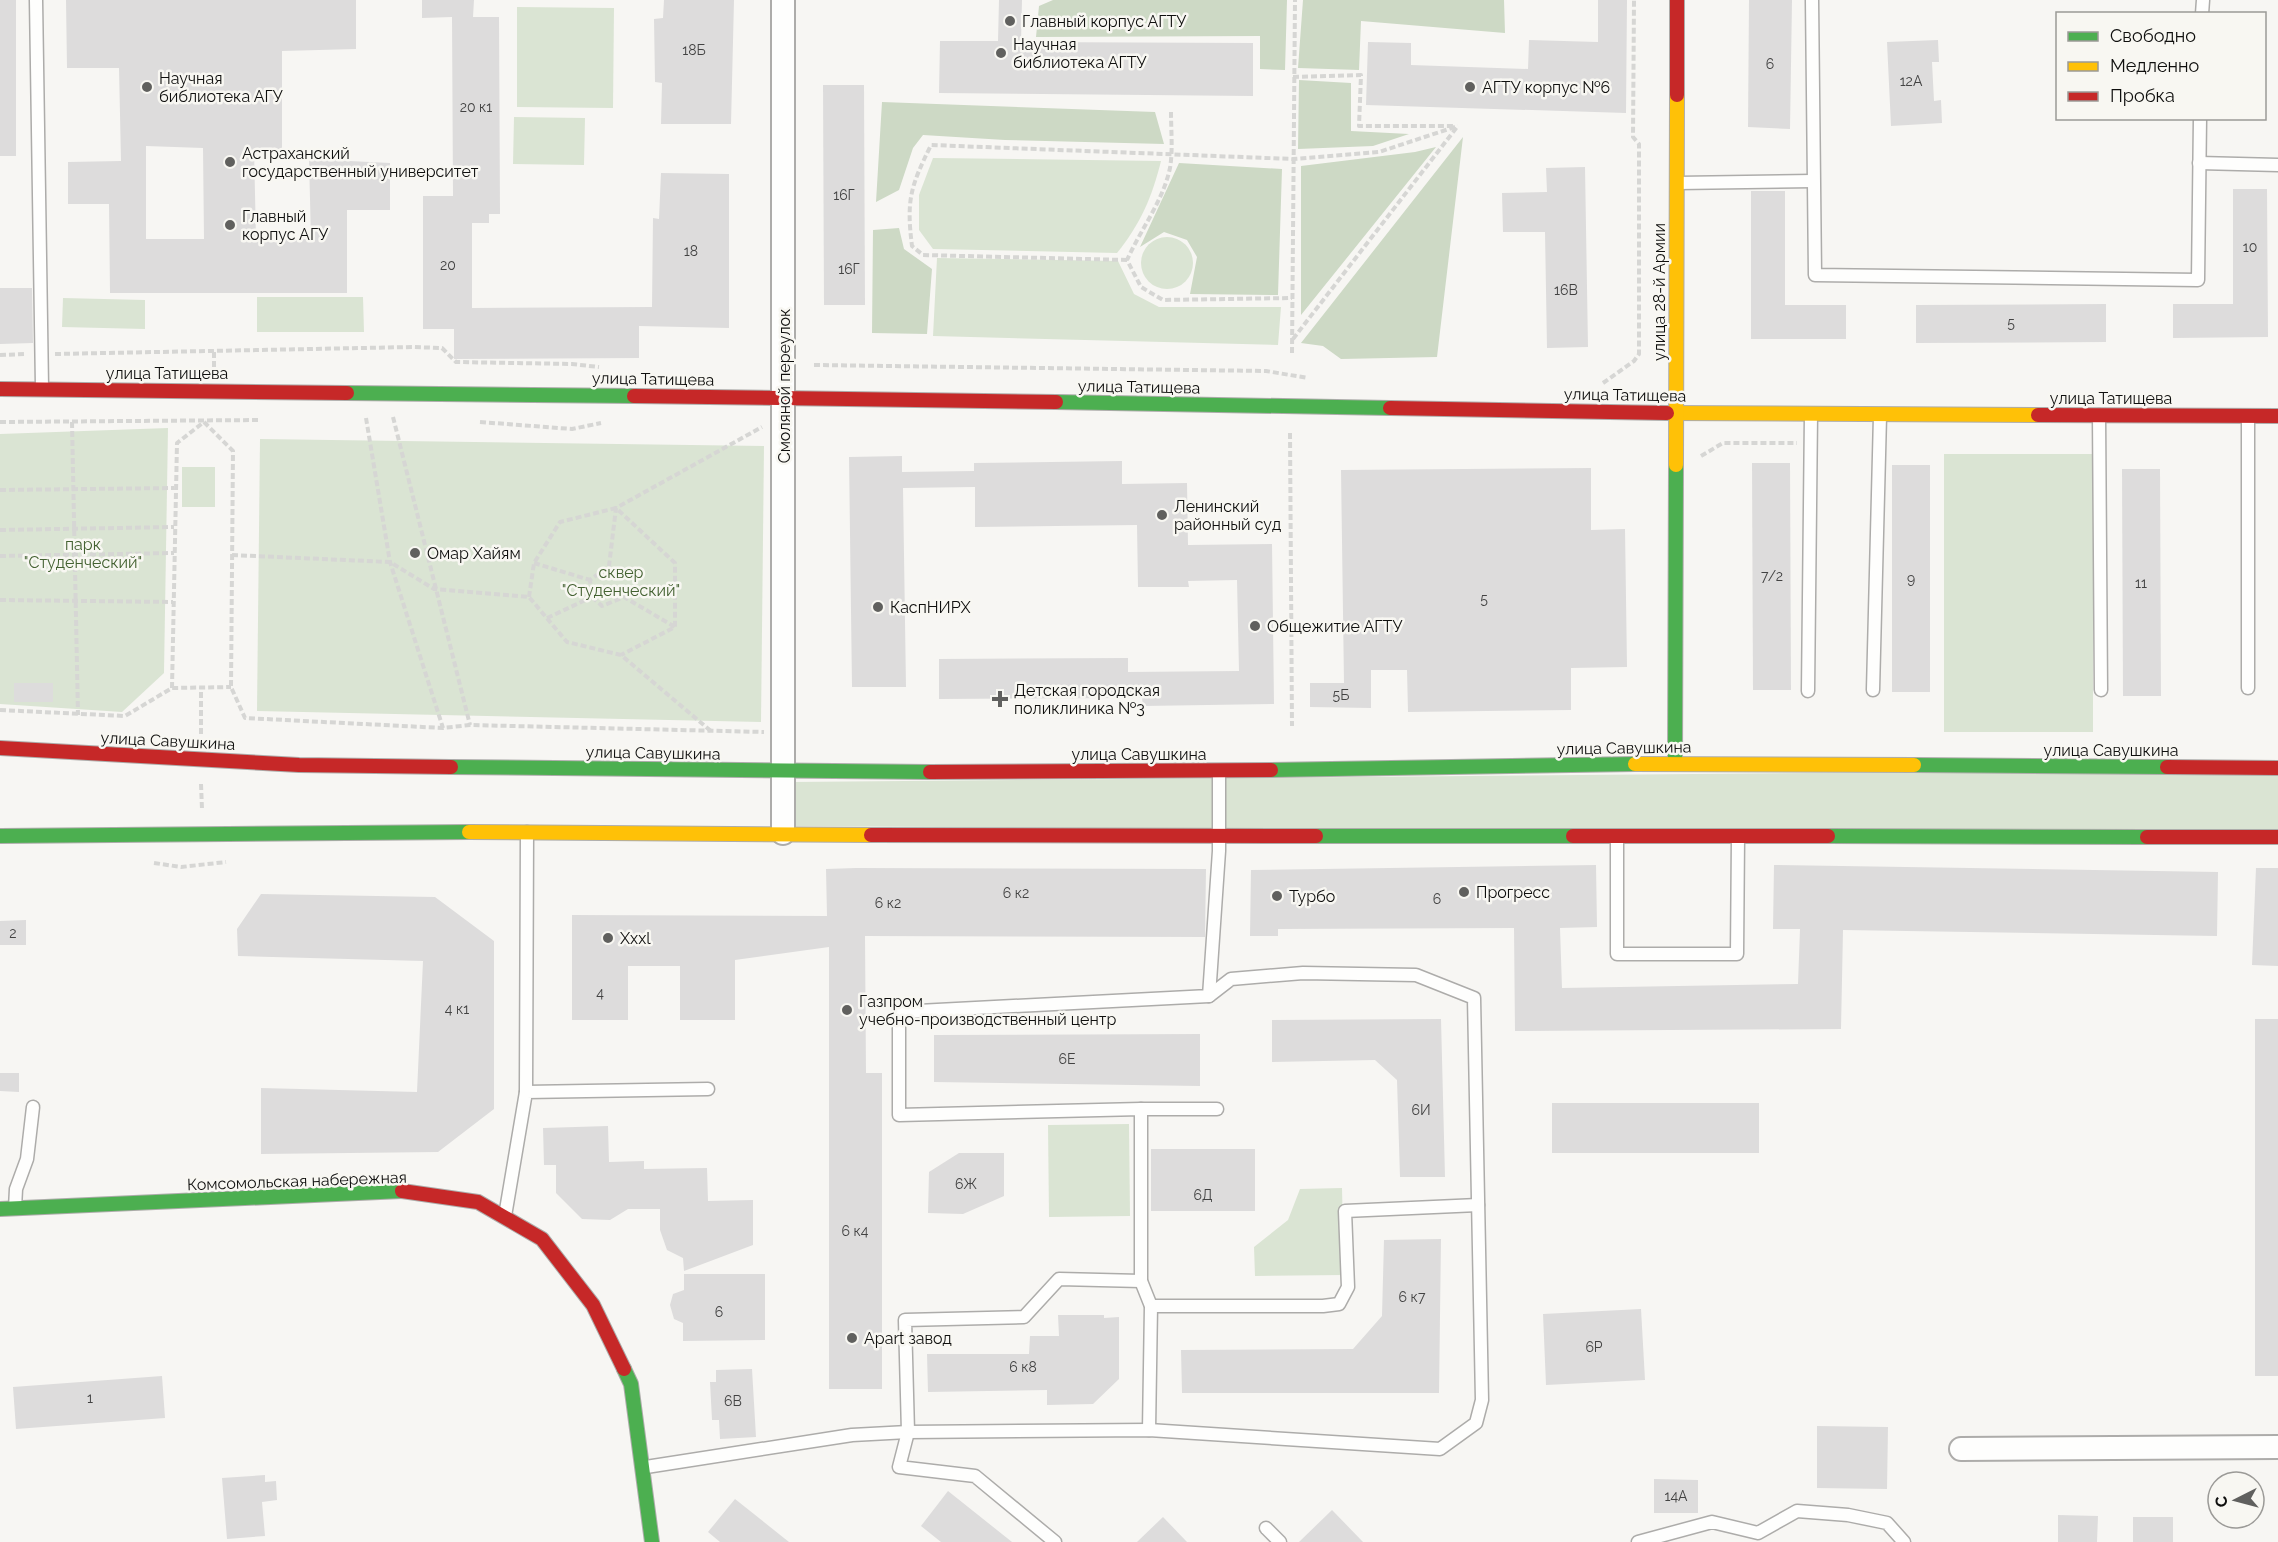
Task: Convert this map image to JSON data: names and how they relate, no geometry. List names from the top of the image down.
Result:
{
  "streets": {
    "main road": [
      "улица 28-й Армии",
      "улица Татищева",
      "улица Савушкина",
      "Комсомольская набережная"
    ],
    "street": ["Смоляной переулок"]
  },
  "crossings": [
    ["улица 28-й Армии", "улица Татищева"],
    ["улица 28-й Армии", "улица Савушкина"],
    ["улица Татищева", "Смоляной переулок"],
    ["Смоляной переулок", "улица Савушкина"]
  ],
  "parks": ["парк \"Студенческий\"", "сквер \"Студенческий\""],
  "places": {
    "other": [
      "Главный корпус АГТУ",
      "Научная библиотека АГТУ",
      "Научная библиотека АГУ",
      "АГТУ корпус №6",
      "Астраханский государственный университет",
      "Главный корпус АГУ",
      "Ленинский районный суд",
      "Омар Хайям",
      "КаспНИРХ",
      "Общежитие АГТУ",
      "Прогресс",
      "Турбо",
      "Xxxl",
      "Газпром учебно-производственный центр",
      "Apart завод"
    ],
    "health": ["Детская городская поликлиника №3"]
  },
  "house_numbers": [
    "18Б",
    "6",
    "12А",
    "20 к1",
    "16Г",
    "10",
    "18",
    "20",
    "16Г",
    "16В",
    "5",
    "7/2",
    "9",
    "11",
    "5",
    "5Б",
    "6 к2",
    "6",
    "6 к2",
    "2",
    "4",
    "4 к1",
    "6Е",
    "6И",
    "6Ж",
    "6Д",
    "6 к4",
    "6 к7",
    "6",
    "6Р",
    "6 к8",
    "1",
    "6В",
    "14А"
  ],
  "legend": ["Свободно", "Медленно", "Пробка"],
  "north": "left"
}
